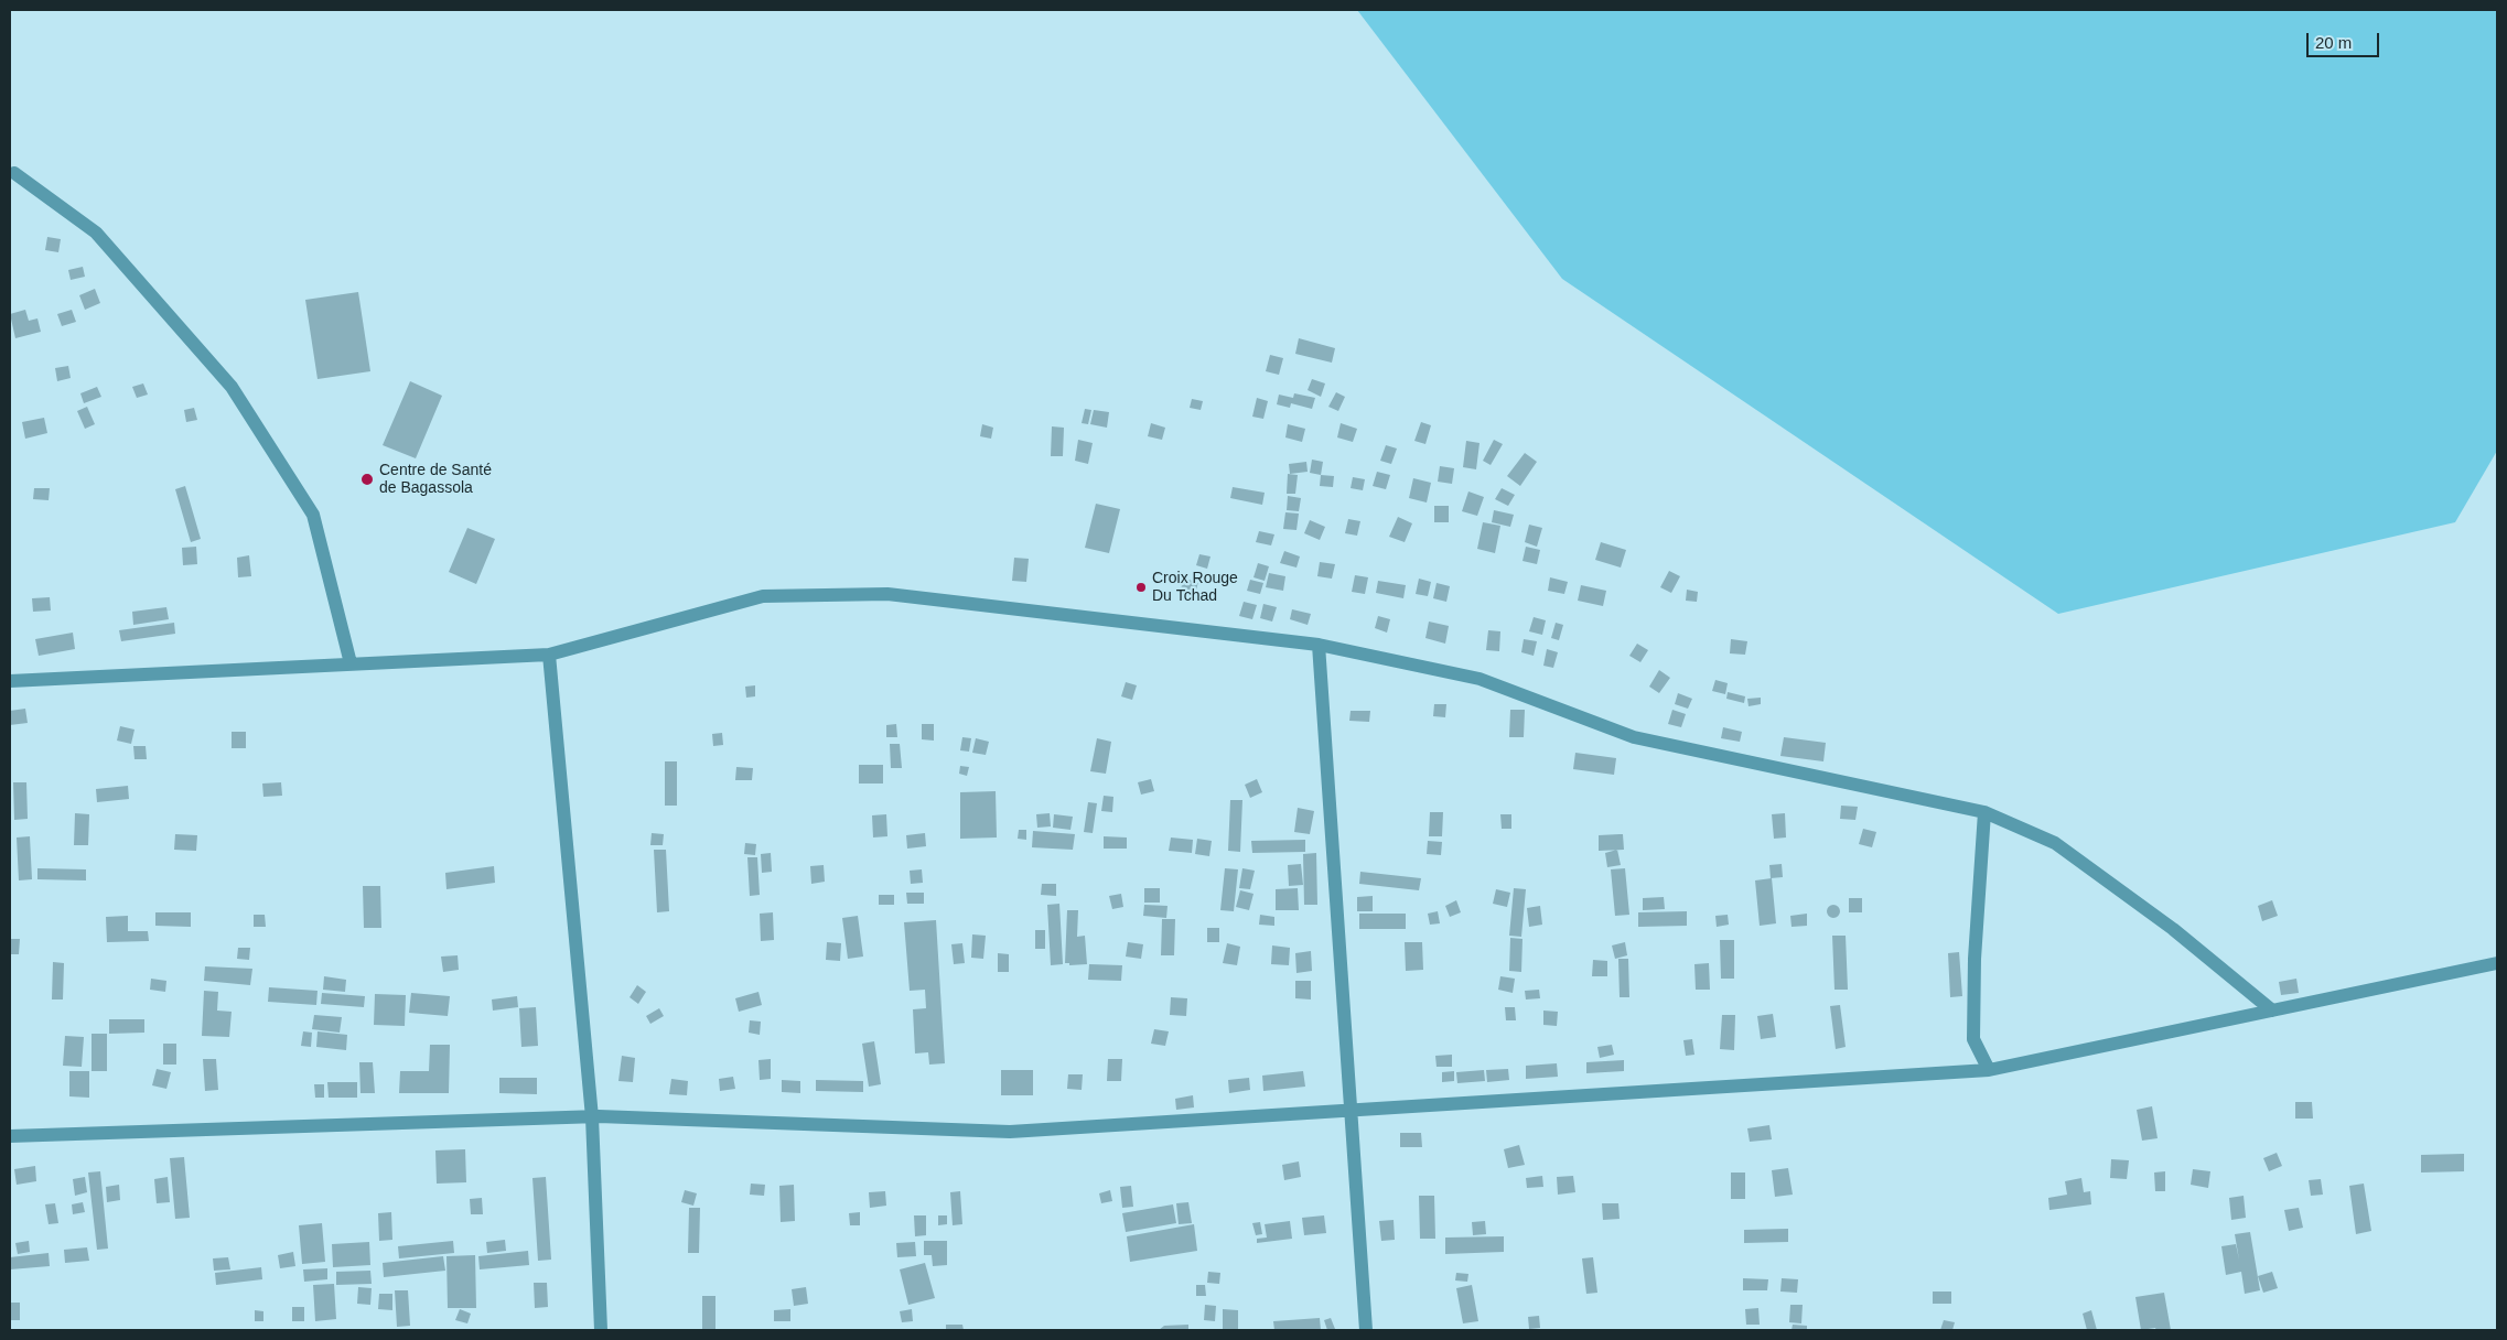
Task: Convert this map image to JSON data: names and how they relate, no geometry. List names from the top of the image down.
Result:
{
  "places": ["Centre de Santé de Bagassola", "Croix Rouge Du Tchad"],
  "scale_bar": "20 m"
}
